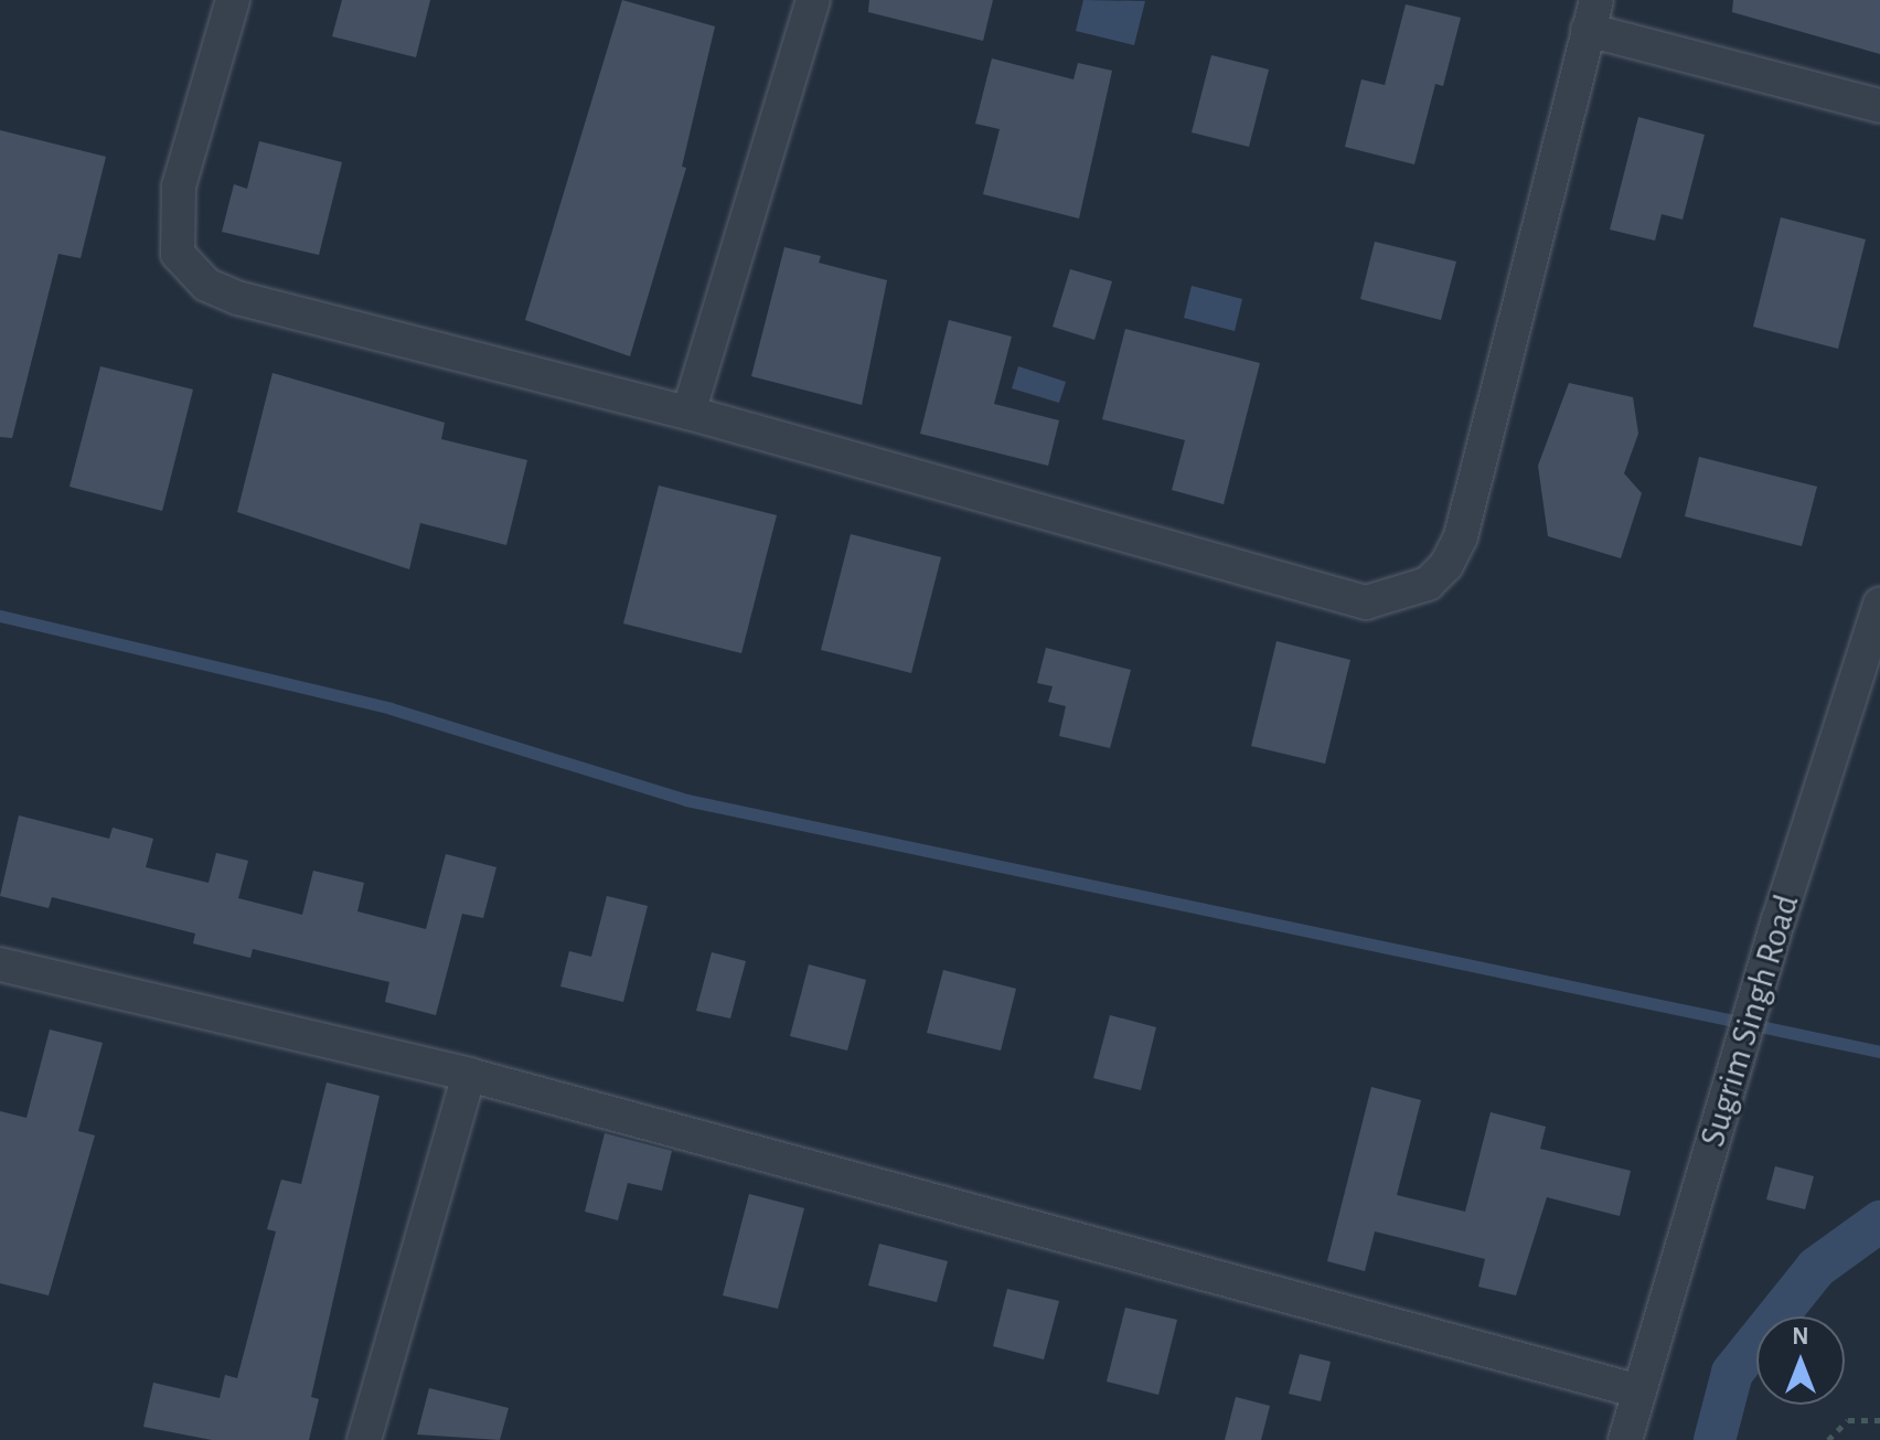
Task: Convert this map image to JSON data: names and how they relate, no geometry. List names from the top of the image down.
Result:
{
  "streets": {
    "street": ["Sugrim Singh Road"]
  },
  "north": "top"
}
